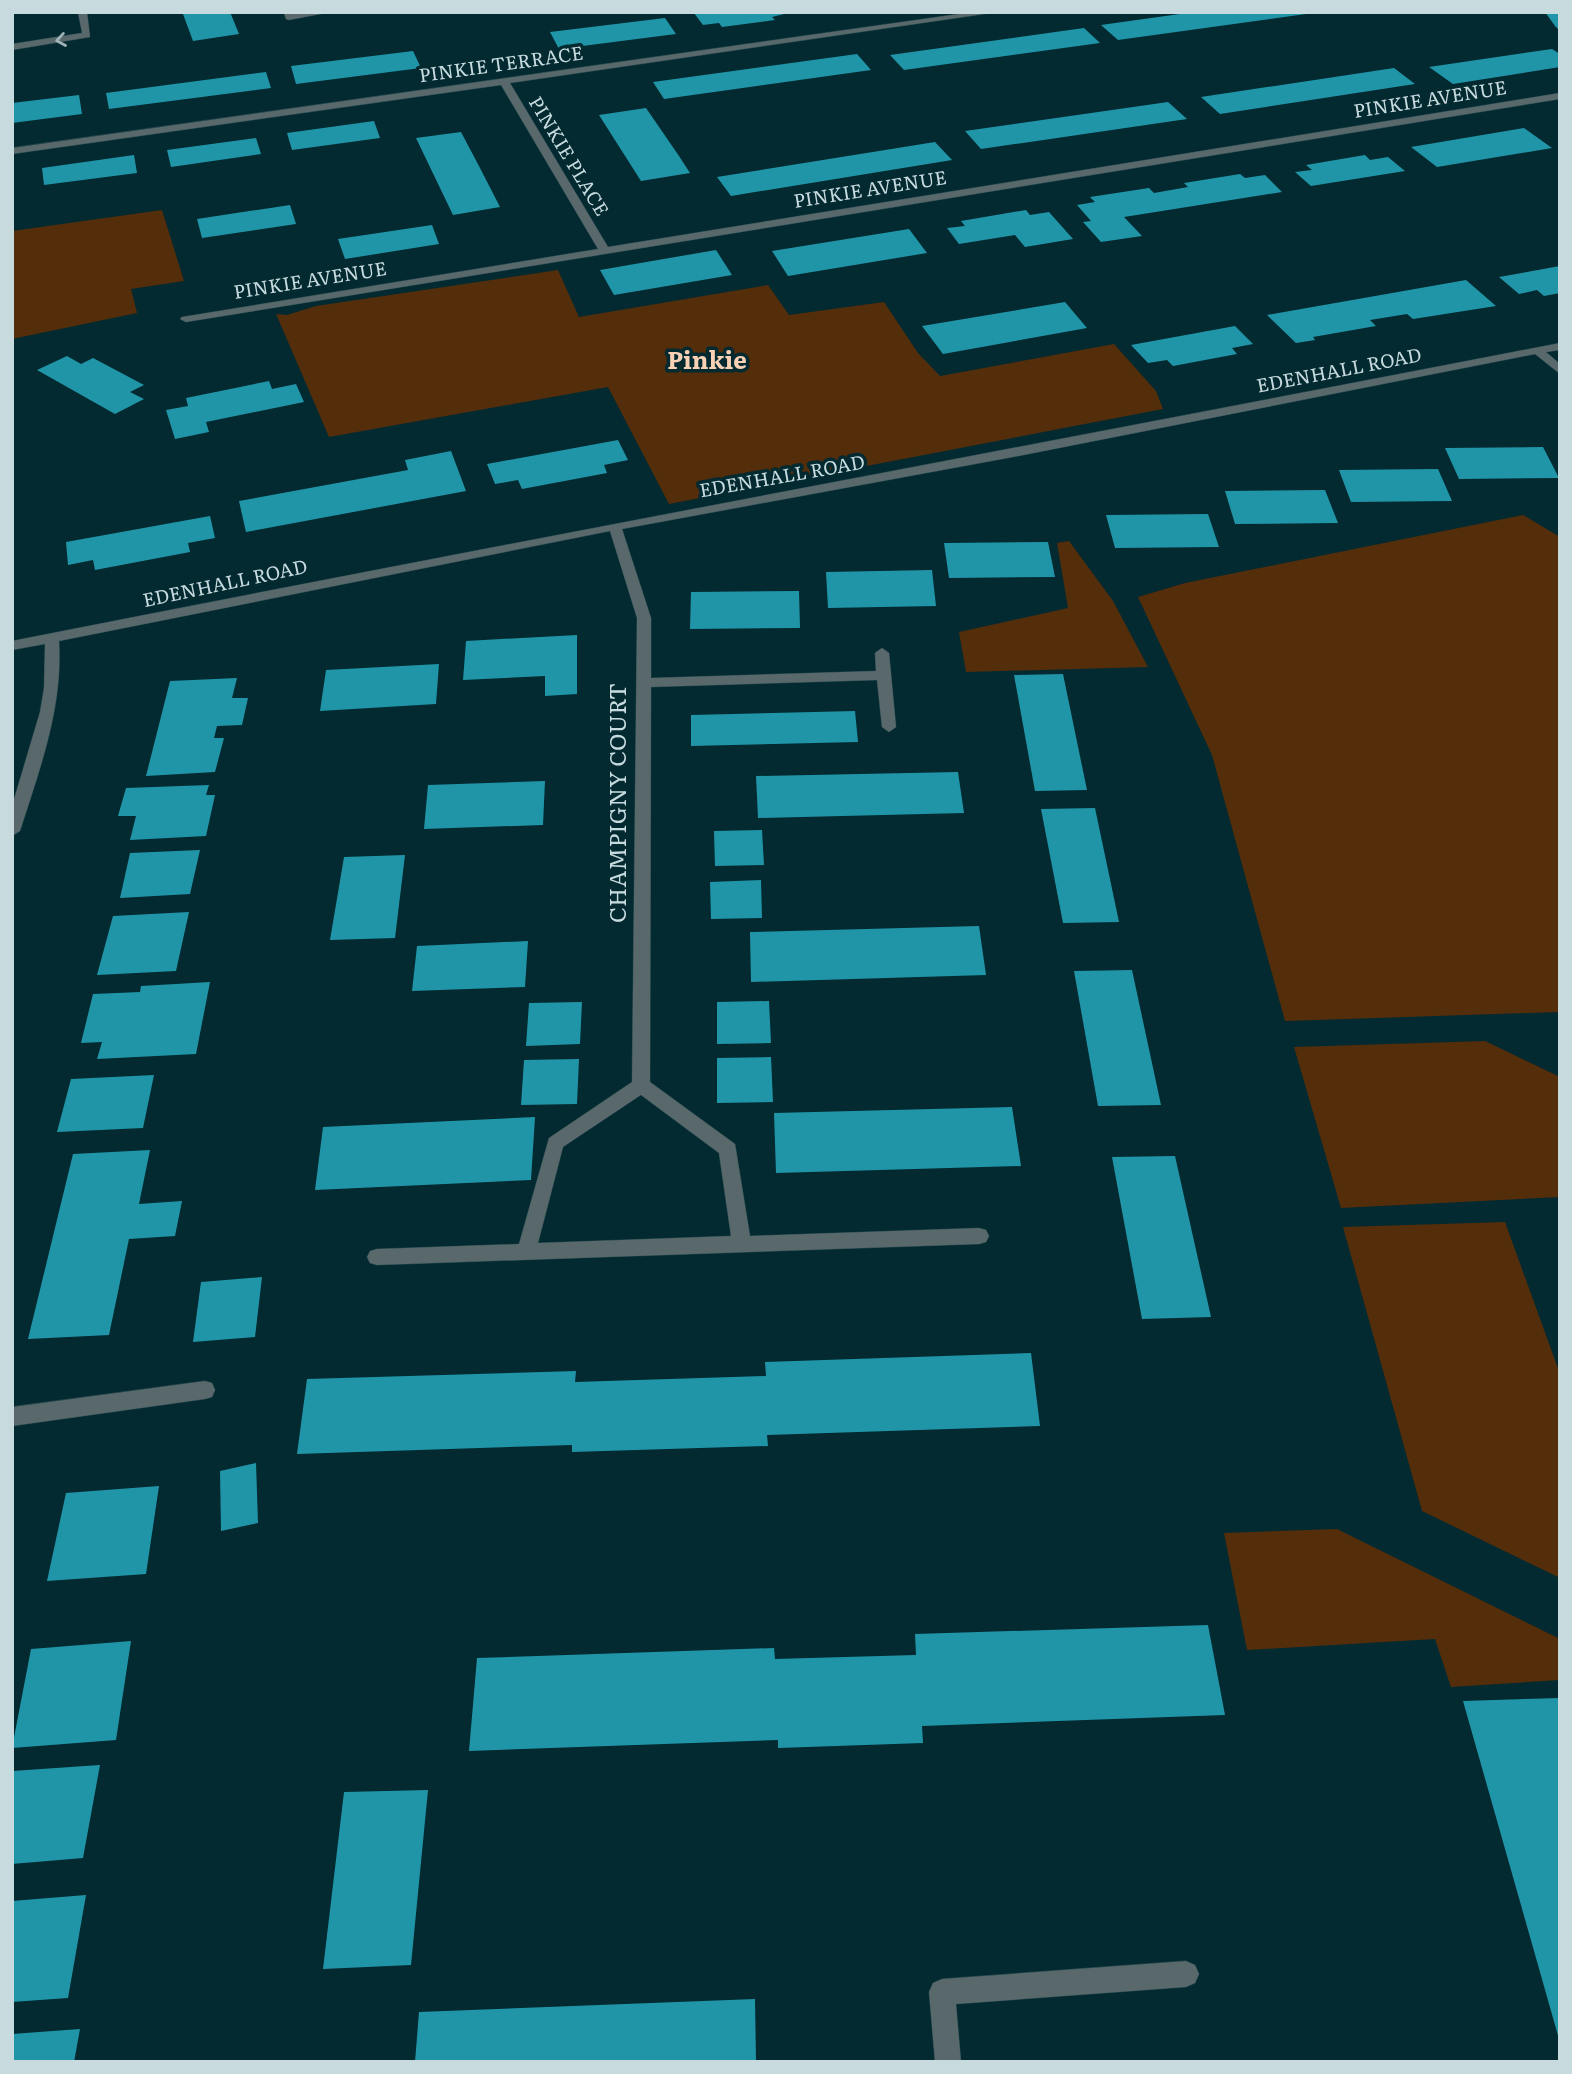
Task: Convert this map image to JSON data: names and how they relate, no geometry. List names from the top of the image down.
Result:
{
  "streets": {
    "street": [
      "PINKIE TERRACE",
      "PINKIE AVENUE",
      "PINKIE PLACE",
      "EDENHALL ROAD",
      "CHAMPIGNY COURT"
    ]
  },
  "crossings": [
    ["PINKIE TERRACE", "PINKIE PLACE"],
    ["PINKIE AVENUE", "PINKIE PLACE"],
    ["EDENHALL ROAD", "CHAMPIGNY COURT"]
  ],
  "districts": ["Pinkie"]
}
